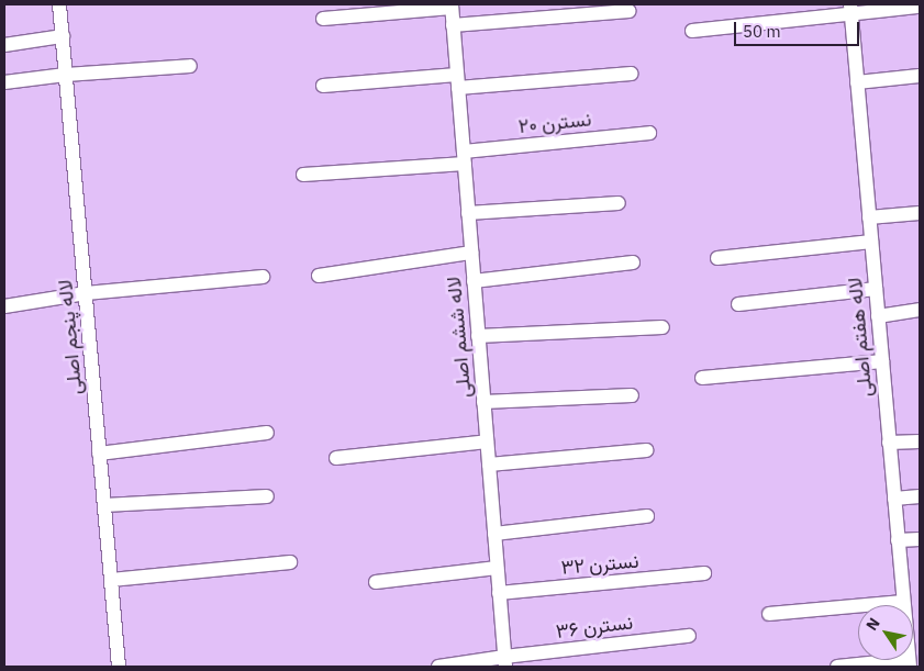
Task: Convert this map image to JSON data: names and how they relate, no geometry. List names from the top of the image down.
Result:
{
  "streets": {
    "street": [
      "نسترن ۲۰",
      "لاله پنجم اصلی",
      "لاله ششم اصلی",
      "لاله هفتم اصلی",
      "نسترن ۳۲",
      "نسترن ۳۶"
    ]
  },
  "crossings": [
    ["نسترن ۲۰", "لاله ششم اصلی"],
    ["لاله ششم اصلی", "نسترن ۳۲"],
    ["لاله ششم اصلی", "نسترن ۳۶"]
  ],
  "scale_bar": "50 m",
  "north": "top left"
}
